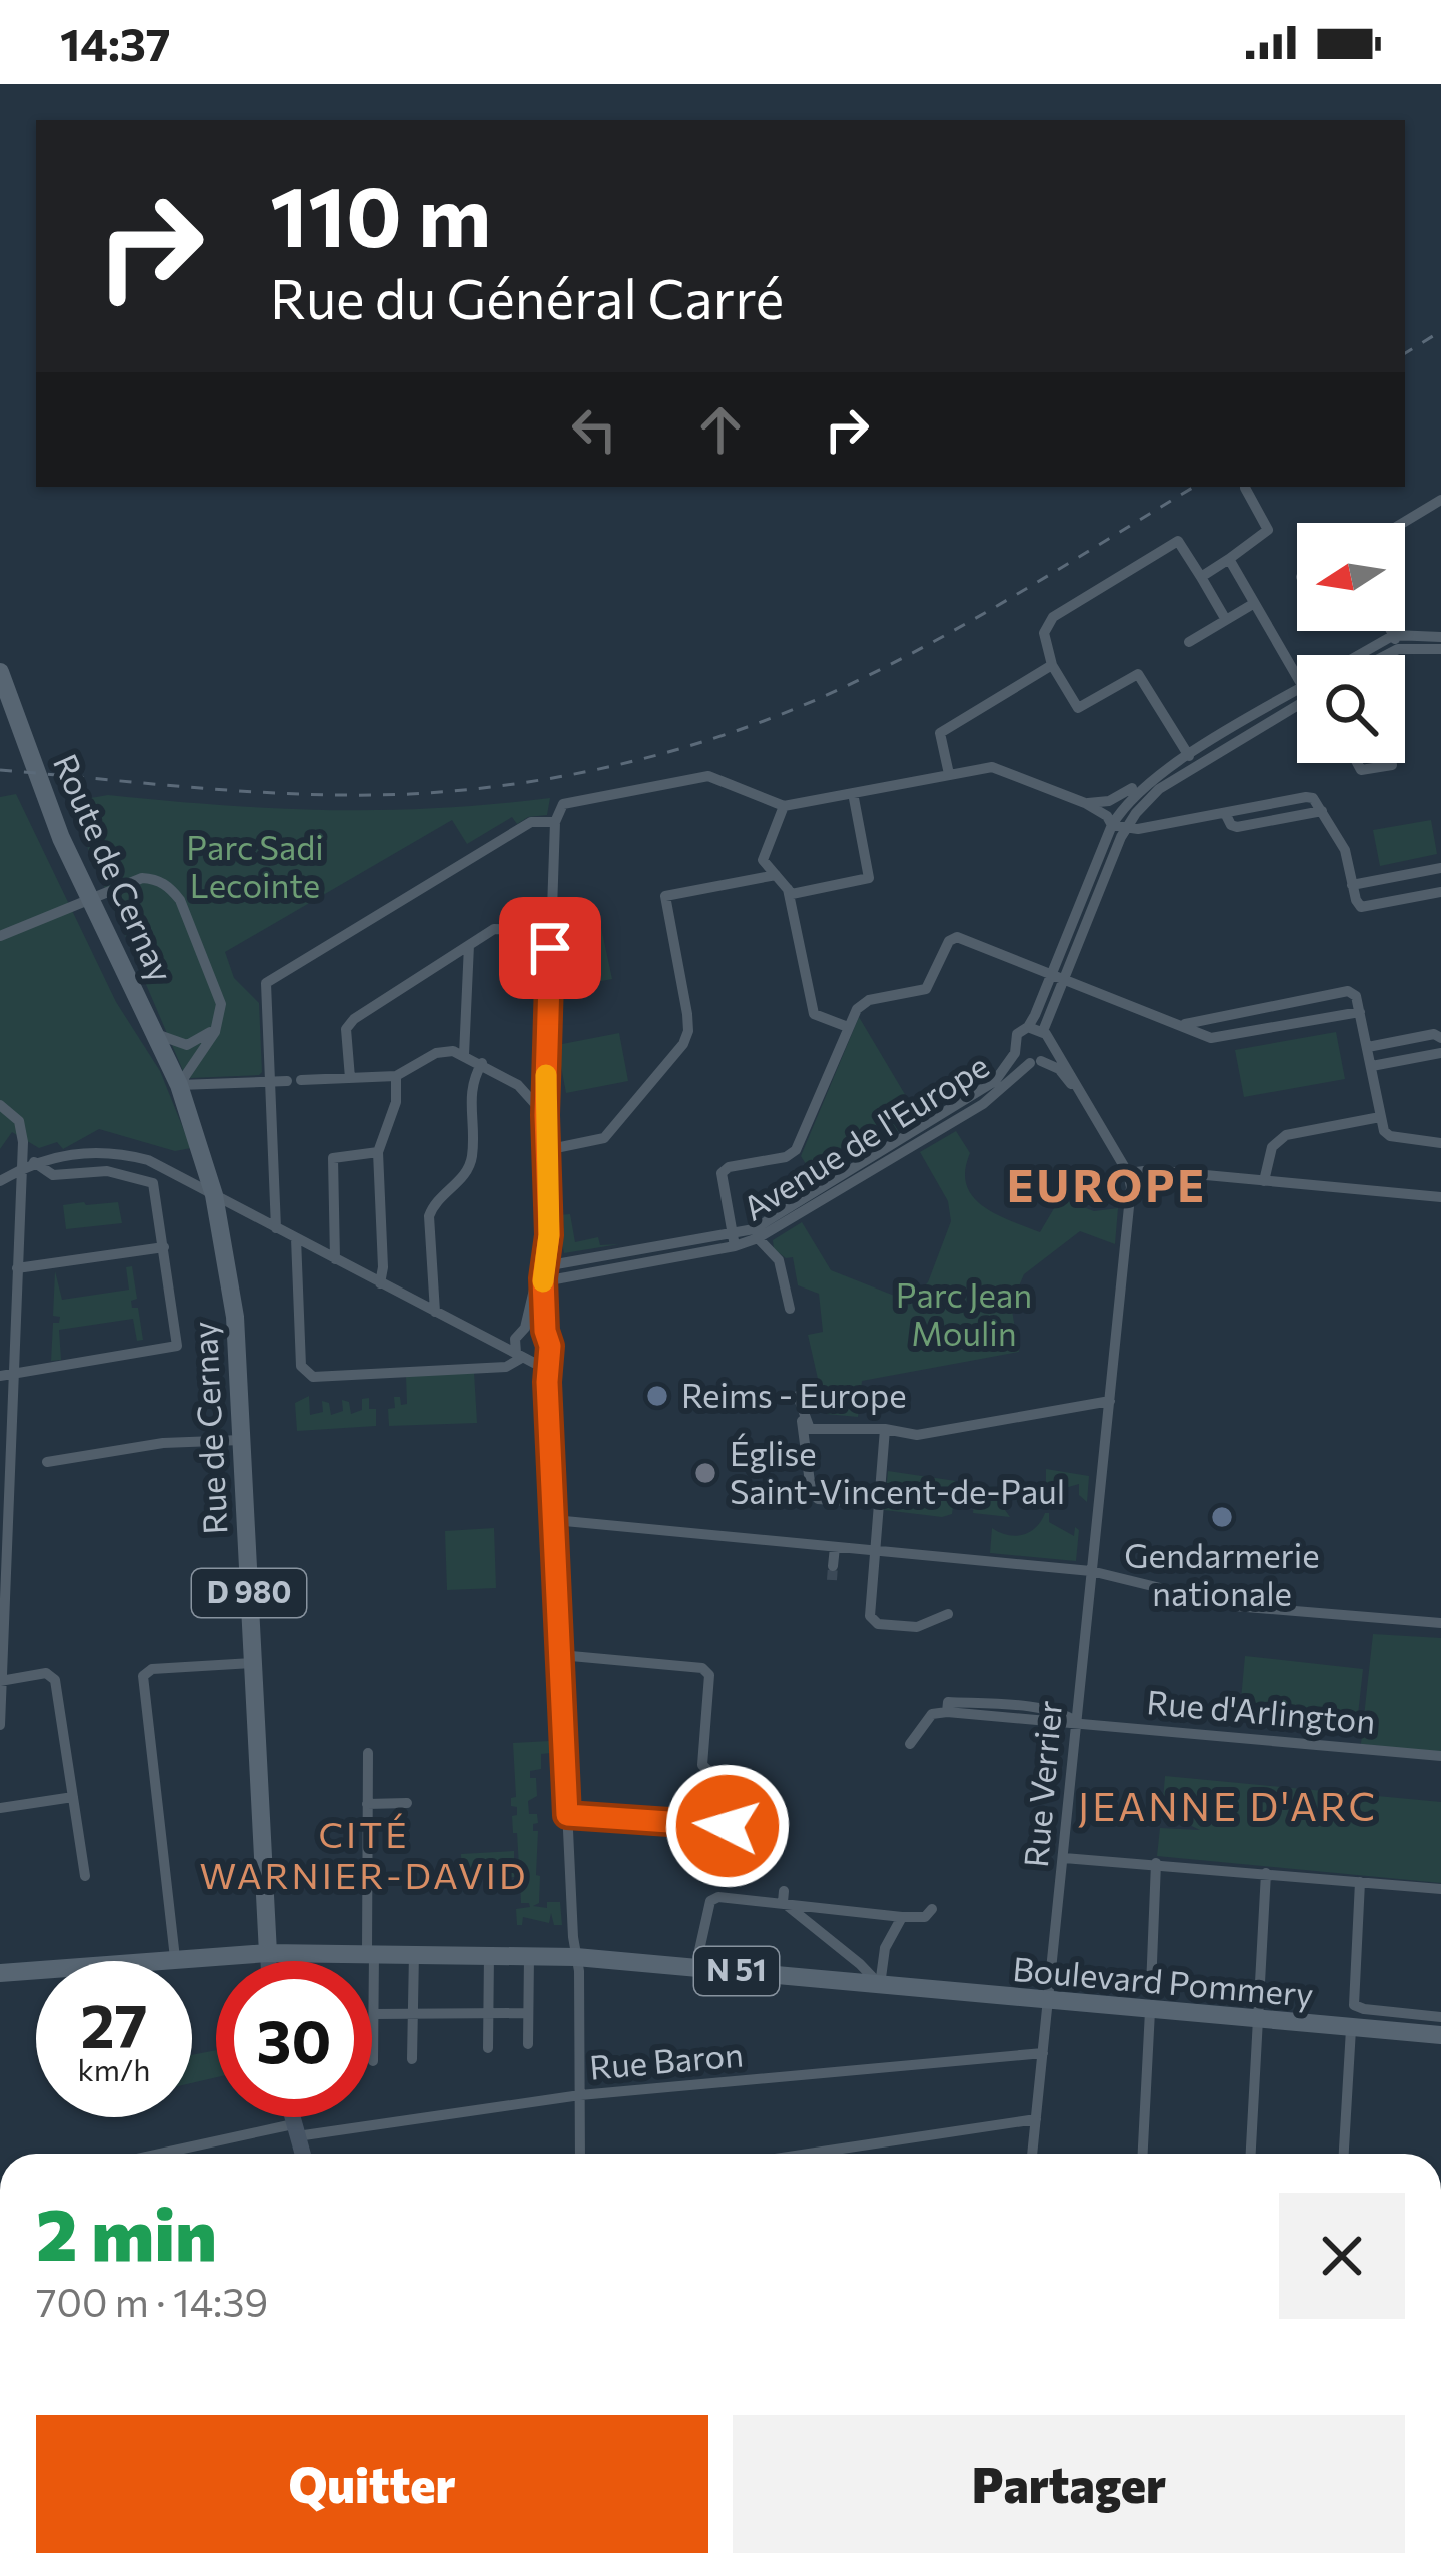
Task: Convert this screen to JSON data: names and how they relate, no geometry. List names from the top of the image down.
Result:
{
  "streets": {
    "main road": [
      "Route de Cernay",
      "Rue de Cernay",
      "D 980",
      "N 51",
      "Boulevard Pommery"
    ],
    "street": [
      "Avenue de l'Europe",
      "Rue d'Arlington",
      "Rue Verrier",
      "Rue Baron"
    ]
  },
  "crossings": [
    ["Route de Cernay", "Rue de Cernay"],
    ["Rue de Cernay", "N 51"],
    ["Rue de Cernay", "Boulevard Pommery"],
    ["Rue d'Arlington", "Rue Verrier"],
    ["Rue Verrier", "Boulevard Pommery"],
    ["Rue Verrier", "Rue Baron"],
    ["N 51", "Boulevard Pommery"]
  ],
  "districts": ["EUROPE", "JEANNE D'ARC", "CITÉ WARNIER-DAVID"],
  "parks": ["Parc Sadi Lecointe", "Parc Jean Moulin"],
  "places": ["Reims - Europe", "Église Saint-Vincent-de-Paul", "Gendarmerie nationale"],
  "north": "left",
  "page": {
    "status": "14:37",
    "turn": ["110 m", "Rue du Général Carré"],
    "speed": "27 km/h",
    "limit": "30",
    "heading": ["2 min", "700 m · 14:39"],
    "buttons": ["Quitter", "Partager"]
  }
}
